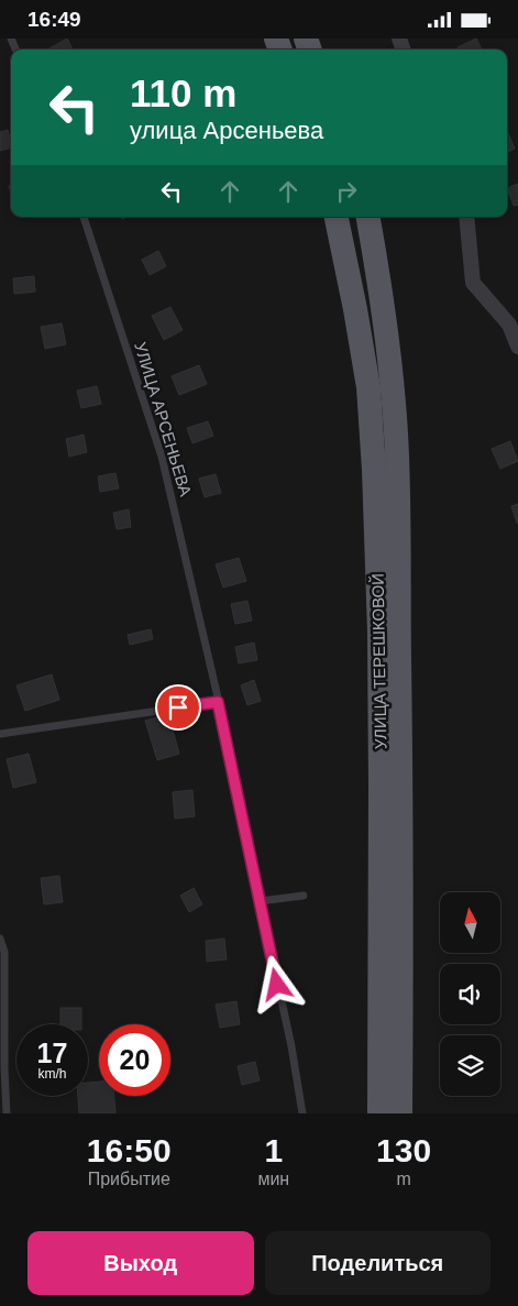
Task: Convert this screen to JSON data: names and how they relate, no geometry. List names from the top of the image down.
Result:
{
  "streets": {
    "main road": ["УЛИЦА ТЕРЕШКОВОЙ"],
    "lane": ["УЛИЦА АРСЕНЬЕВА"]
  },
  "north": "top",
  "page": {
    "status": "16:49",
    "turn": ["110 m", "улица Арсеньева"],
    "speed": "17 km/h",
    "limit": "20",
    "eta": [
      "16:50",
      "Прибытие",
      "1",
      "мин",
      "130",
      "m"
    ],
    "buttons": ["Выход", "Поделиться"]
  }
}
